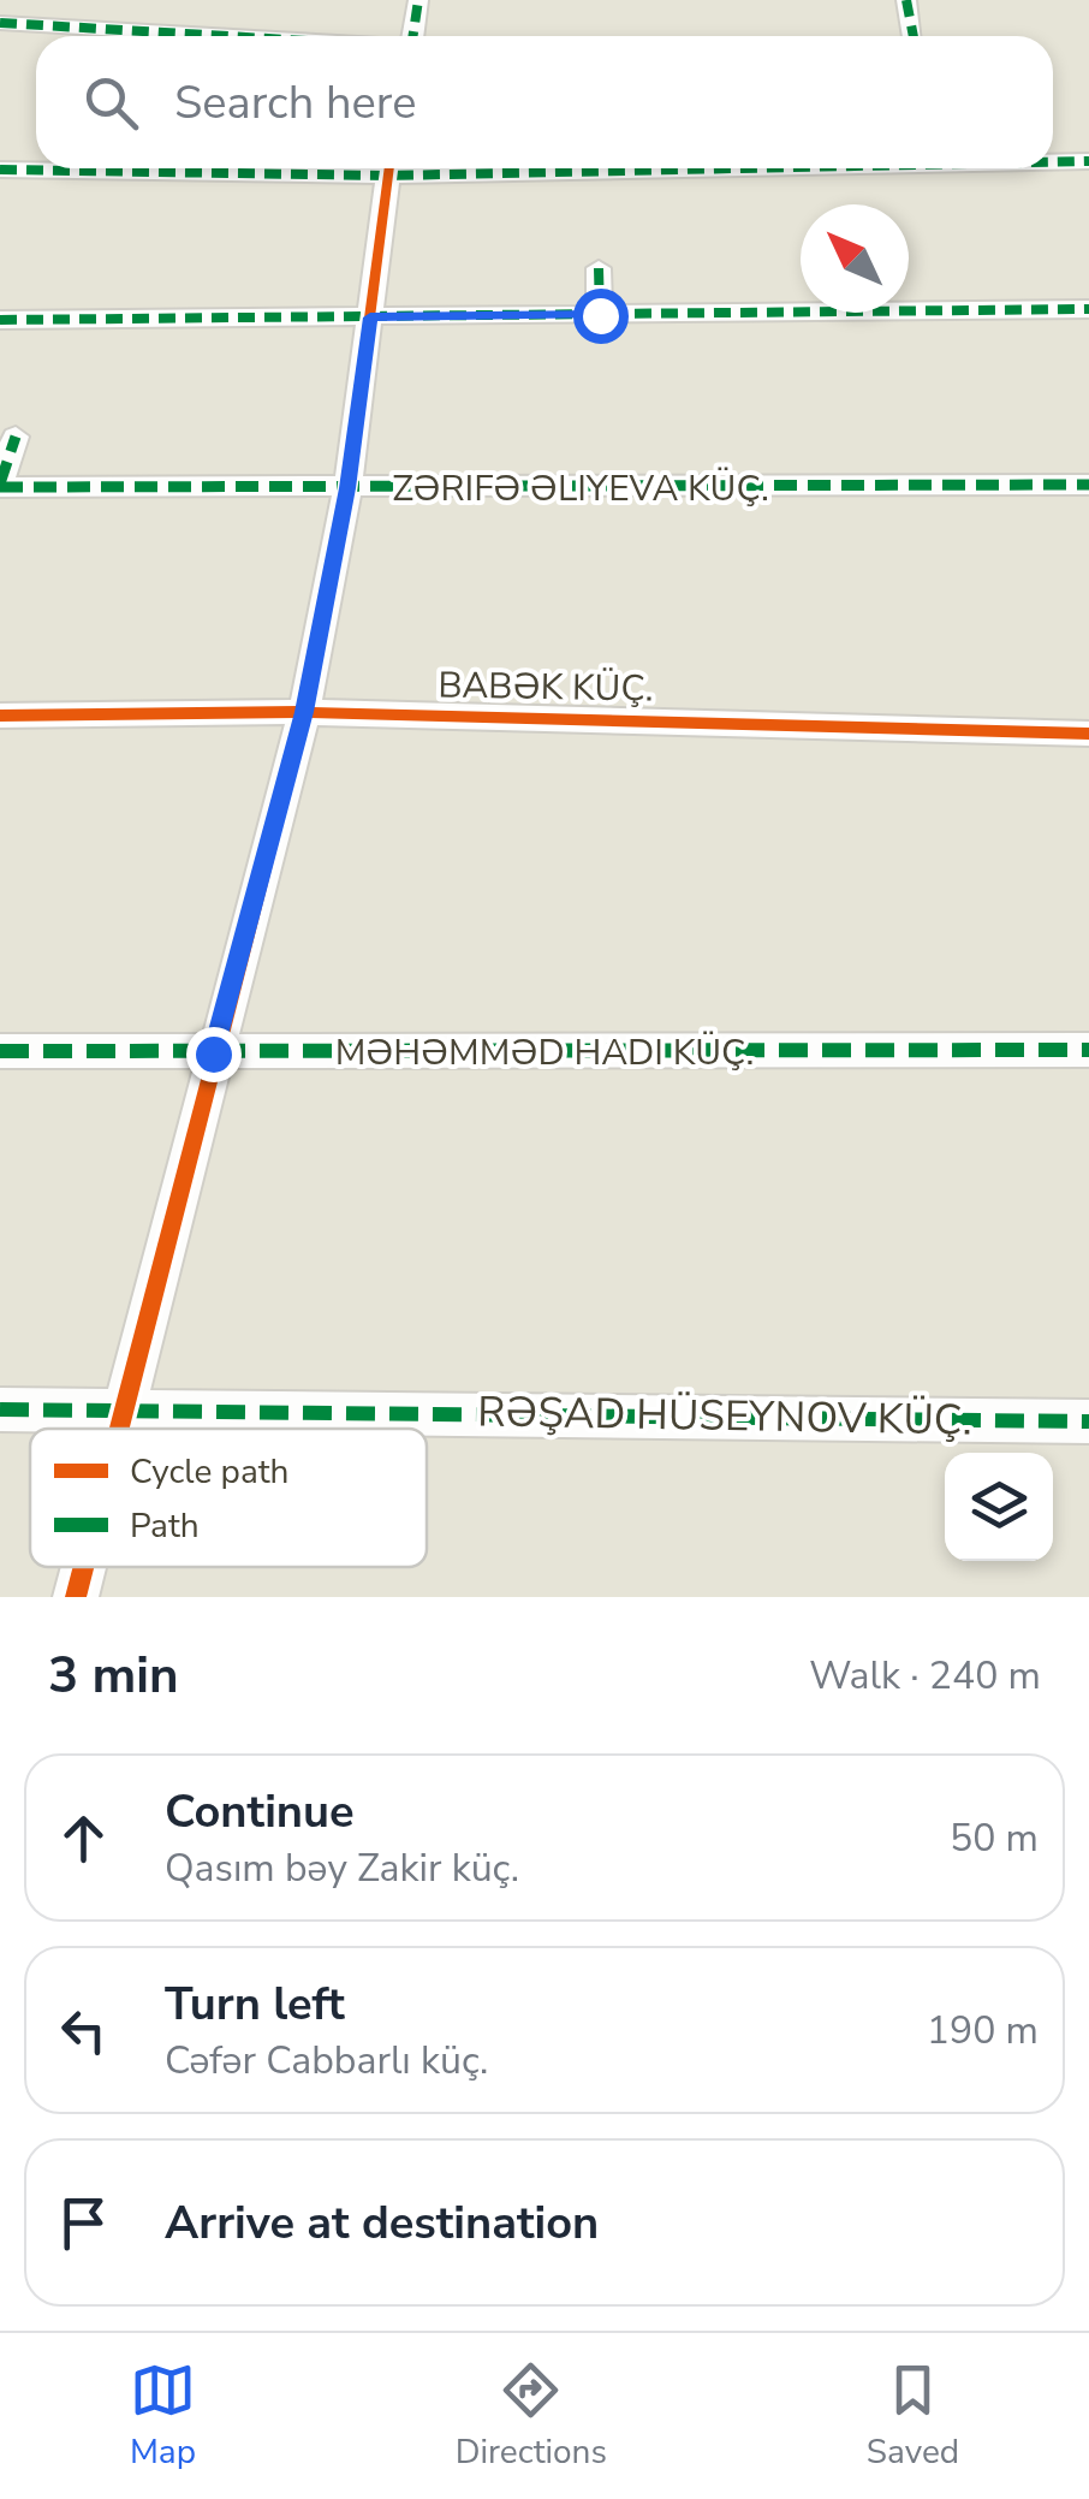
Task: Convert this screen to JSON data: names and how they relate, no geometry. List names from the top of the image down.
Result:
{
  "streets": {
    "street": [
      "ZƏRIFƏ ƏLIYEVA KÜÇ.",
      "BABƏK KÜÇ.",
      "MƏHƏMMƏD HADI KÜÇ.",
      "RƏŞAD HÜSEYNOV KÜÇ."
    ]
  },
  "legend": ["Cycle path", "Path"],
  "north": "top left",
  "page": {
    "search": "Search here",
    "heading": ["3 min", "Walk · 240 m"],
    "list": [
      ["Continue", "Qasım bəy Zakir küç.", "50 m"],
      ["Turn left", "Cəfər Cabbarlı küç.", "190 m"],
      "Arrive at destination"
    ],
    "nav": ["Map", "Directions", "Saved"]
  }
}
